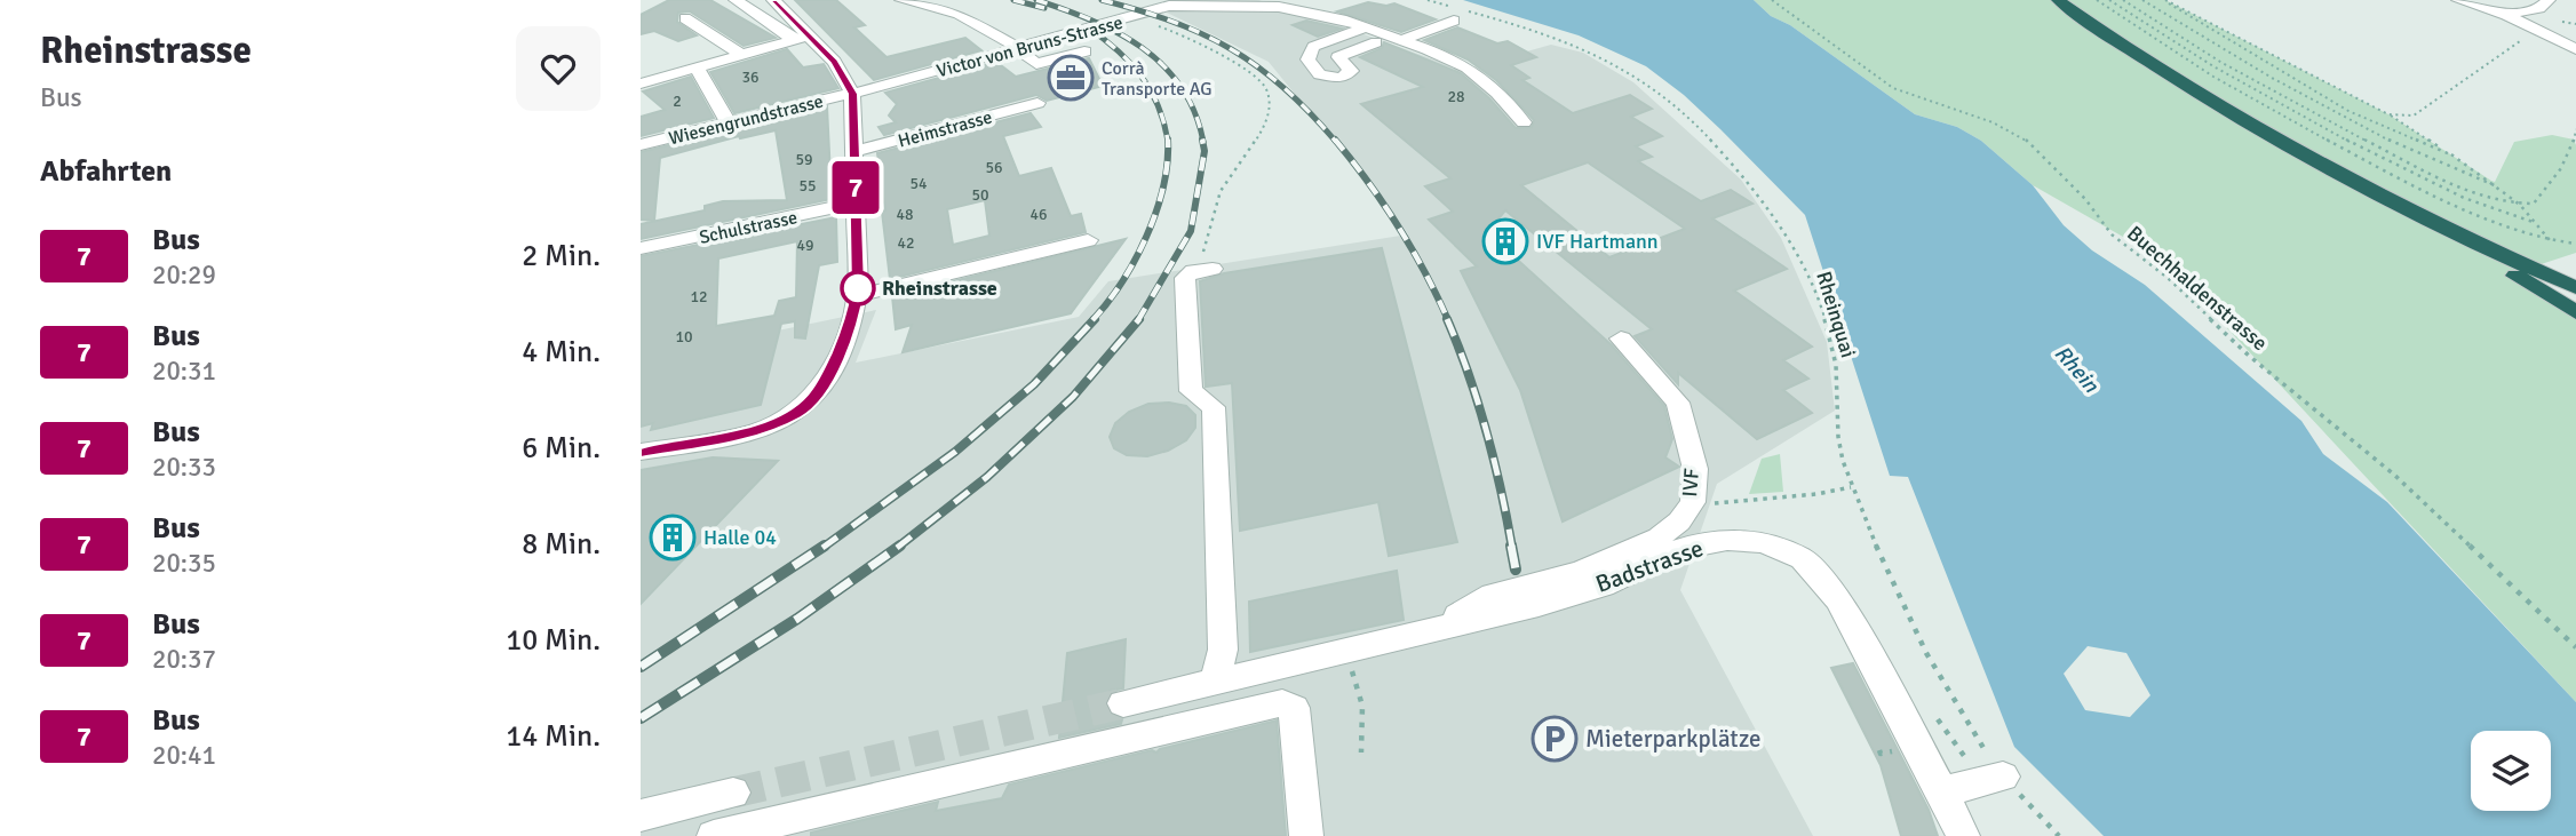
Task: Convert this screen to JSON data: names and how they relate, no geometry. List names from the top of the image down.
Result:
{
  "streets": {
    "street": [
      "Victor von Bruns-Strasse",
      "Wiesengrundstrasse",
      "Heimstrasse",
      "Schulstrasse",
      "IVF",
      "Badstrasse"
    ],
    "path": ["Buechhaldenstrasse", "Rheinquai"]
  },
  "crossings": [
    ["Victor von Bruns-Strasse", "Wiesengrundstrasse"],
    ["IVF", "Badstrasse"]
  ],
  "water": ["Rhein"],
  "places": {
    "office": ["Corrà Transporte AG"],
    "building": ["IVF Hartmann", "Halle 04"],
    "other": ["Rheinstrasse"],
    "parking": ["Mieterparkplätze"]
  },
  "lines": ["bus line 7"],
  "house_numbers": [
    "36",
    "28",
    "2",
    "59",
    "56",
    "54",
    "55",
    "50",
    "48",
    "46",
    "42",
    "49",
    "12",
    "10"
  ],
  "page": {
    "heading": [
      ["Rheinstrasse", "Bus"],
      "Abfahrten"
    ],
    "on_map": "7",
    "list": [
      {
        "mark": "7",
        "name": "Bus",
        "note": "20:29",
        "value": "2 Min."
      },
      {
        "mark": "7",
        "name": "Bus",
        "note": "20:31",
        "value": "4 Min."
      },
      {
        "mark": "7",
        "name": "Bus",
        "note": "20:33",
        "value": "6 Min."
      },
      {
        "mark": "7",
        "name": "Bus",
        "note": "20:35",
        "value": "8 Min."
      },
      {
        "mark": "7",
        "name": "Bus",
        "note": "20:37",
        "value": "10 Min."
      },
      {
        "mark": "7",
        "name": "Bus",
        "note": "20:41",
        "value": "14 Min."
      }
    ]
  }
}
